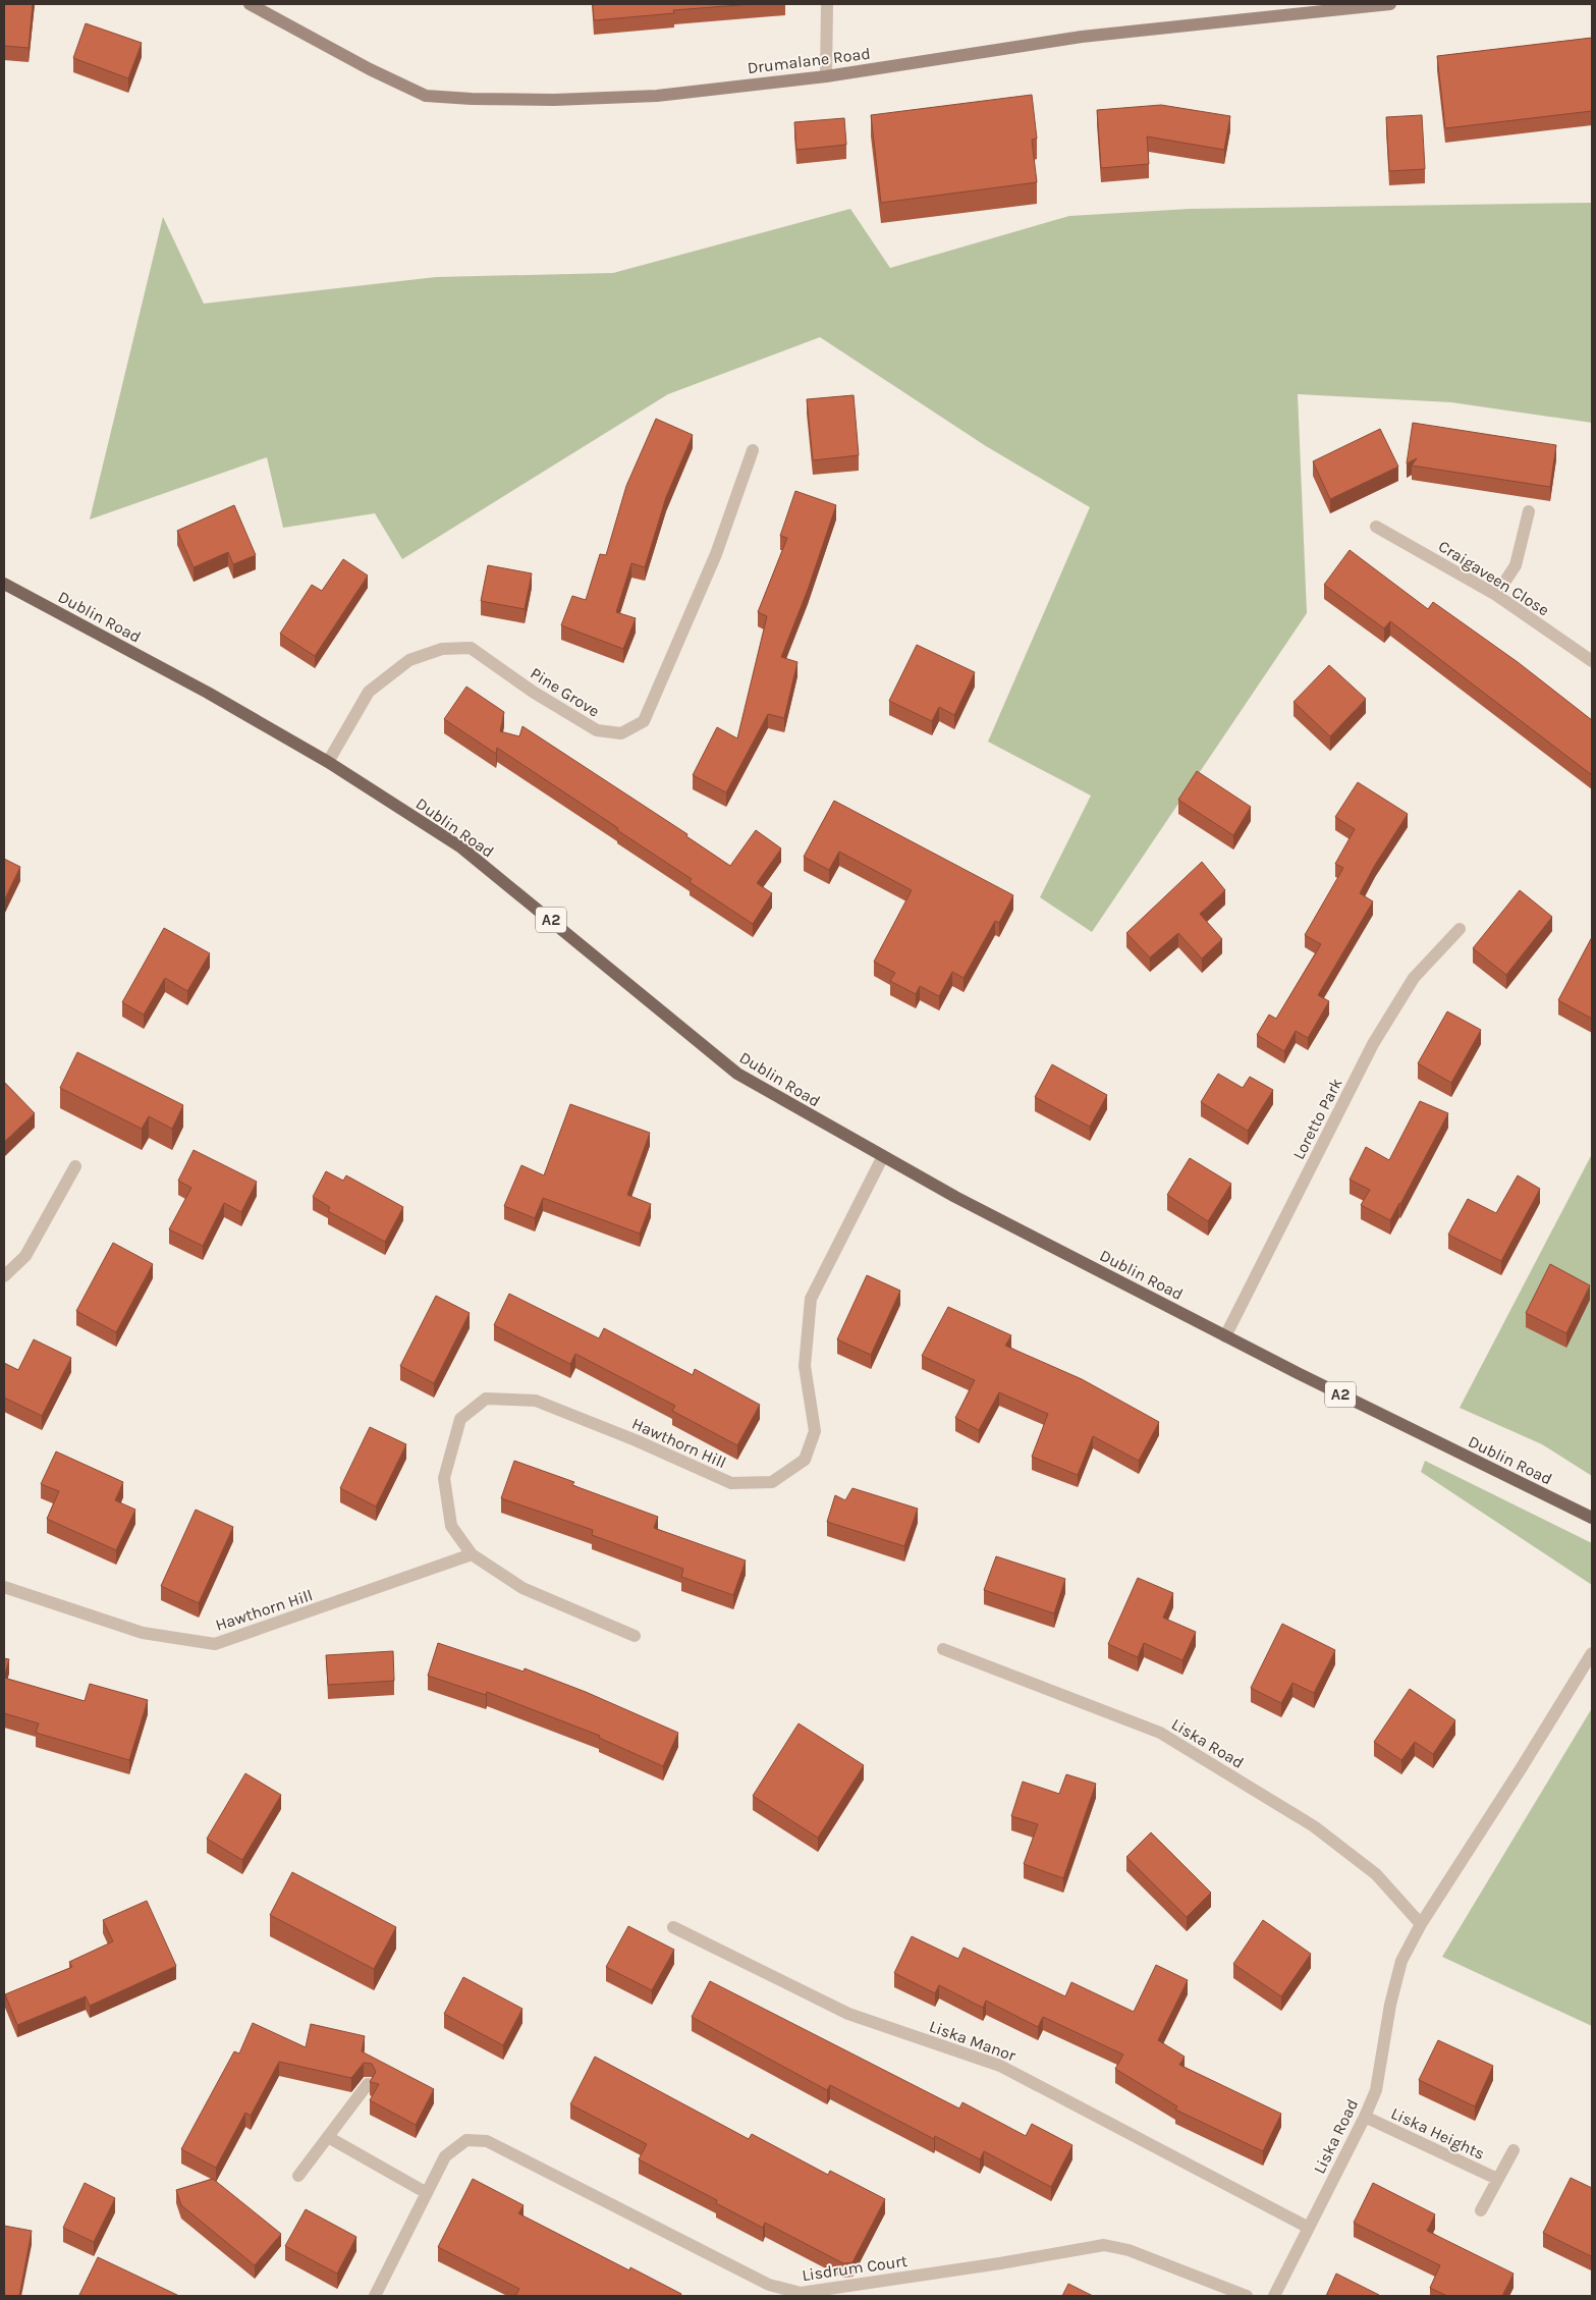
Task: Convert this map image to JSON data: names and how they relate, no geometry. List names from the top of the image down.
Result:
{
  "streets": {
    "main road": ["Drumalane Road", "Dublin Road", "A2"],
    "street": [
      "Craigaveen Close",
      "Pine Grove",
      "Loretto Park",
      "Hawthorn Hill",
      "Liska Road",
      "Liska Manor",
      "Liska Heights",
      "Lisdrum Court"
    ]
  },
  "crossings": [
    ["Dublin Road", "Pine Grove"],
    ["Dublin Road", "Loretto Park"],
    ["Dublin Road", "Hawthorn Hill"],
    ["Liska Road", "Liska Manor"],
    ["Liska Road", "Liska Heights"]
  ]
}
